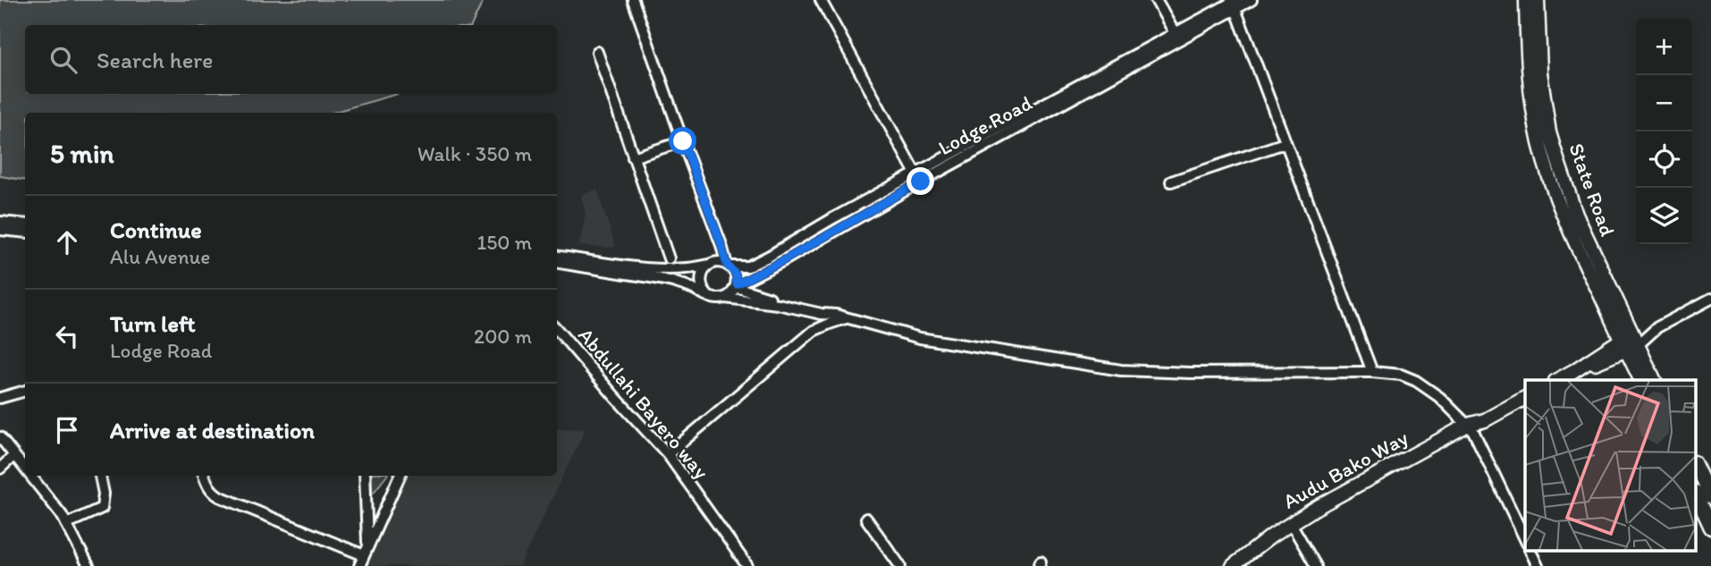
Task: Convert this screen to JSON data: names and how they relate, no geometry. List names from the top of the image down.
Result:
{
  "streets": {
    "main road": ["State Road", "Audu Bako Way"],
    "street": ["Lodge Road", "Abdullahi Bayero way"]
  },
  "page": {
    "map_buttons": ["+", "−"],
    "search": "Search here",
    "heading": ["5 min", "Walk · 350 m"],
    "list": [
      ["Continue", "Alu Avenue", "150 m"],
      ["Turn left", "Lodge Road", "200 m"],
      "Arrive at destination"
    ]
  }
}
